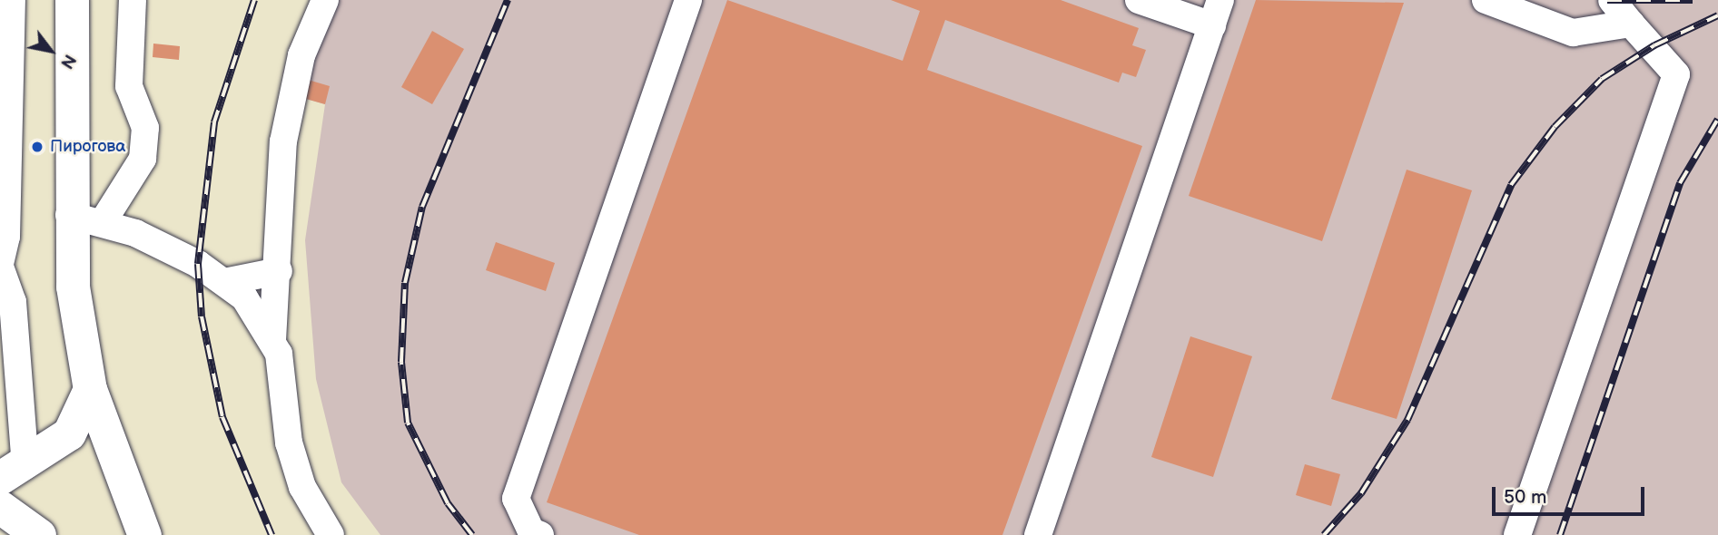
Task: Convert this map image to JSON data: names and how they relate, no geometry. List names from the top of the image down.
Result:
{
  "places": ["Пирогова"],
  "scale_bar": "50 m",
  "north": "bottom right"
}
